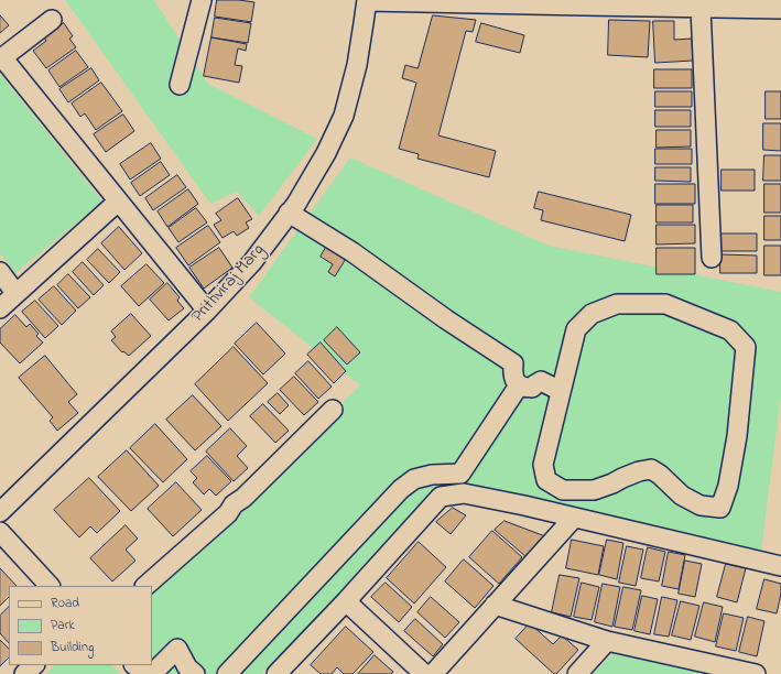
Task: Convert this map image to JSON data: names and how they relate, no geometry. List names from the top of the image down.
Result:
{
  "streets": {
    "street": ["Prithviraj Marg"]
  },
  "legend": ["Road", "Park", "Building"]
}
